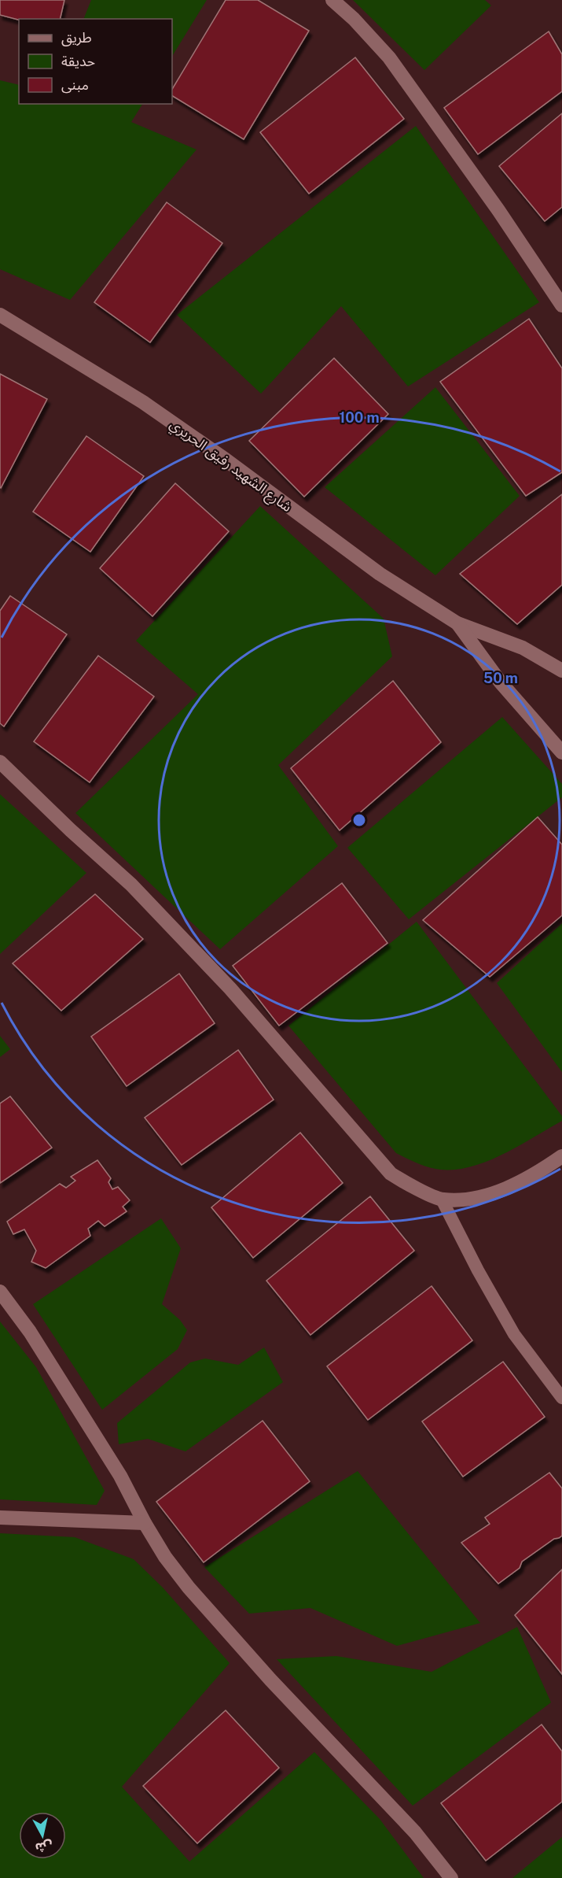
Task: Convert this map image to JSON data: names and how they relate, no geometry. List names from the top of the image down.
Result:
{
  "streets": {
    "street": ["شارع الشهيد رفيق الحريري"]
  },
  "legend": ["طريق", "حديقة", "مبنى"],
  "north": "bottom",
  "rings": ["100 m", "50 m"]
}
